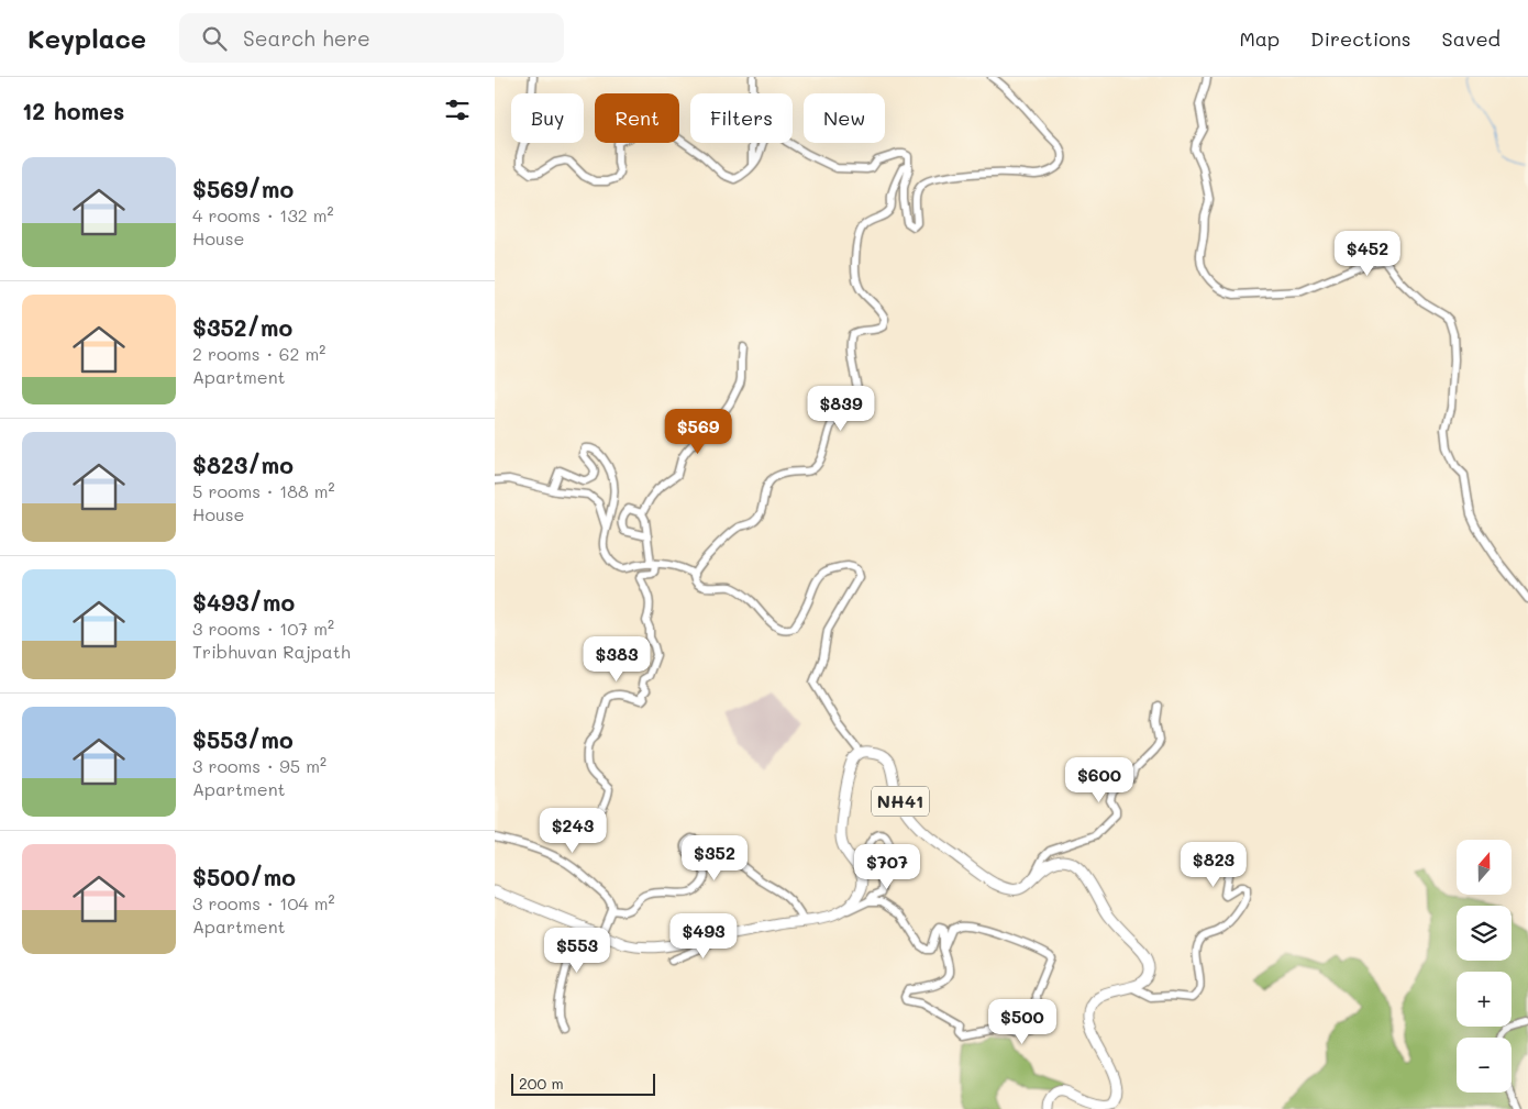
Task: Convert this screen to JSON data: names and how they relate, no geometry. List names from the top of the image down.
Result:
{
  "streets": {
    "highway": ["NH41"]
  },
  "scale_bar": "200 m",
  "north": "top",
  "page": {
    "header": "Keyplace",
    "search": "Search here",
    "nav": ["Map", "Directions", "Saved"],
    "heading": "12 homes",
    "chip": [
      "Buy",
      "Rent",
      "Filters",
      "New"
    ],
    "list": [
      {
        "name": "$569/mo",
        "note": "4 rooms · 132 m² · House"
      },
      {
        "name": "$352/mo",
        "note": "2 rooms · 62 m² · Apartment"
      },
      {
        "name": "$823/mo",
        "note": "5 rooms · 188 m² · House"
      },
      {
        "name": "$493/mo",
        "note": "3 rooms · 107 m² · Tribhuvan Rajpath"
      },
      {
        "name": "$553/mo",
        "note": "3 rooms · 95 m² · Apartment"
      },
      {
        "name": "$500/mo",
        "note": "3 rooms · 104 m² · Apartment"
      }
    ],
    "price": [
      "$452",
      "$839",
      "$569",
      "$383",
      "$600",
      "$243",
      "$352",
      "$823",
      "$707",
      "$493",
      "$553",
      "$500"
    ],
    "map_buttons": ["+", "−"],
    "scale": "200 m"
  }
}
